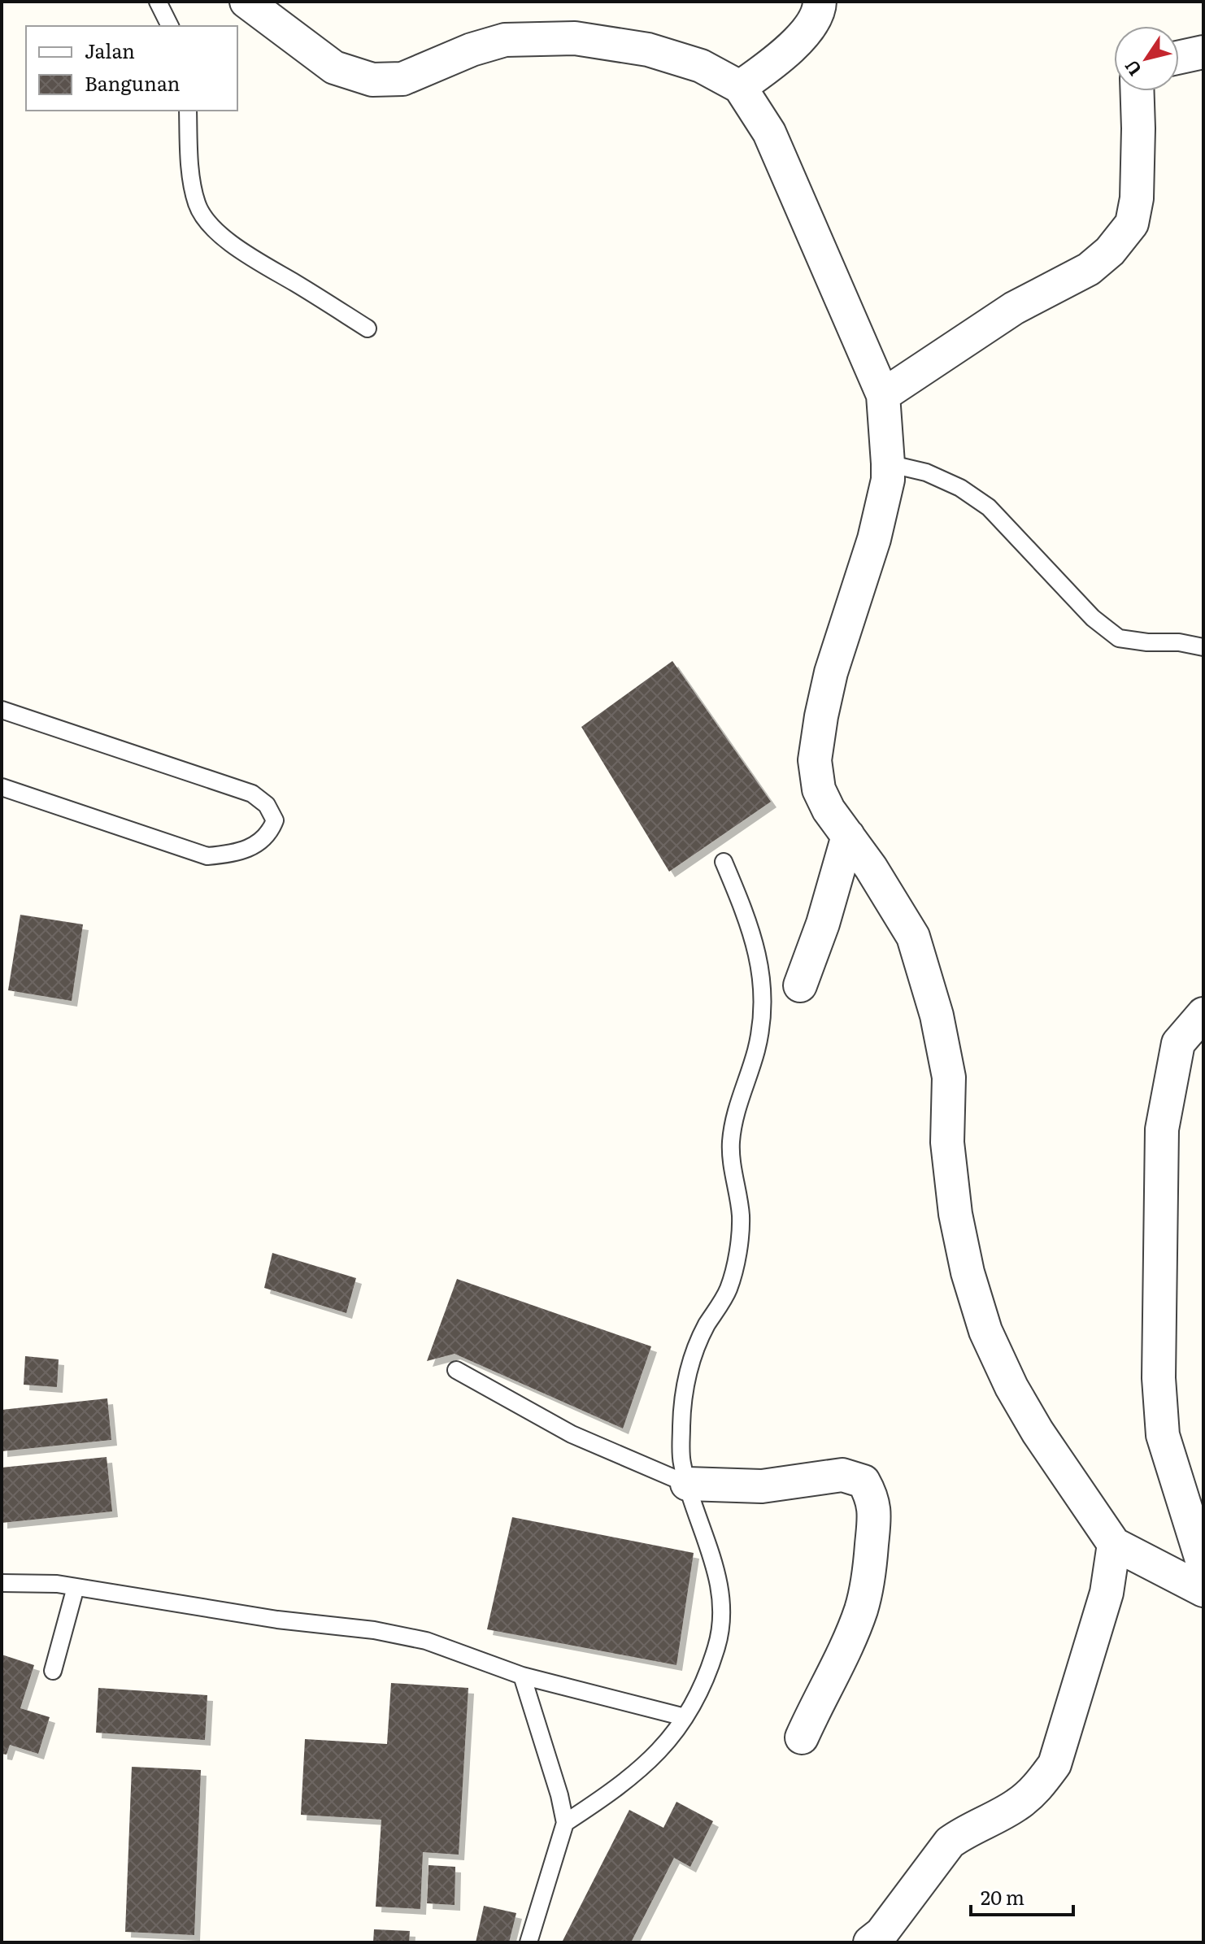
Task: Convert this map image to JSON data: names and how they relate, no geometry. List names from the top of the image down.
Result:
{
  "legend": ["Jalan", "Bangunan"],
  "scale_bar": "20 m",
  "north": "bottom left"
}
